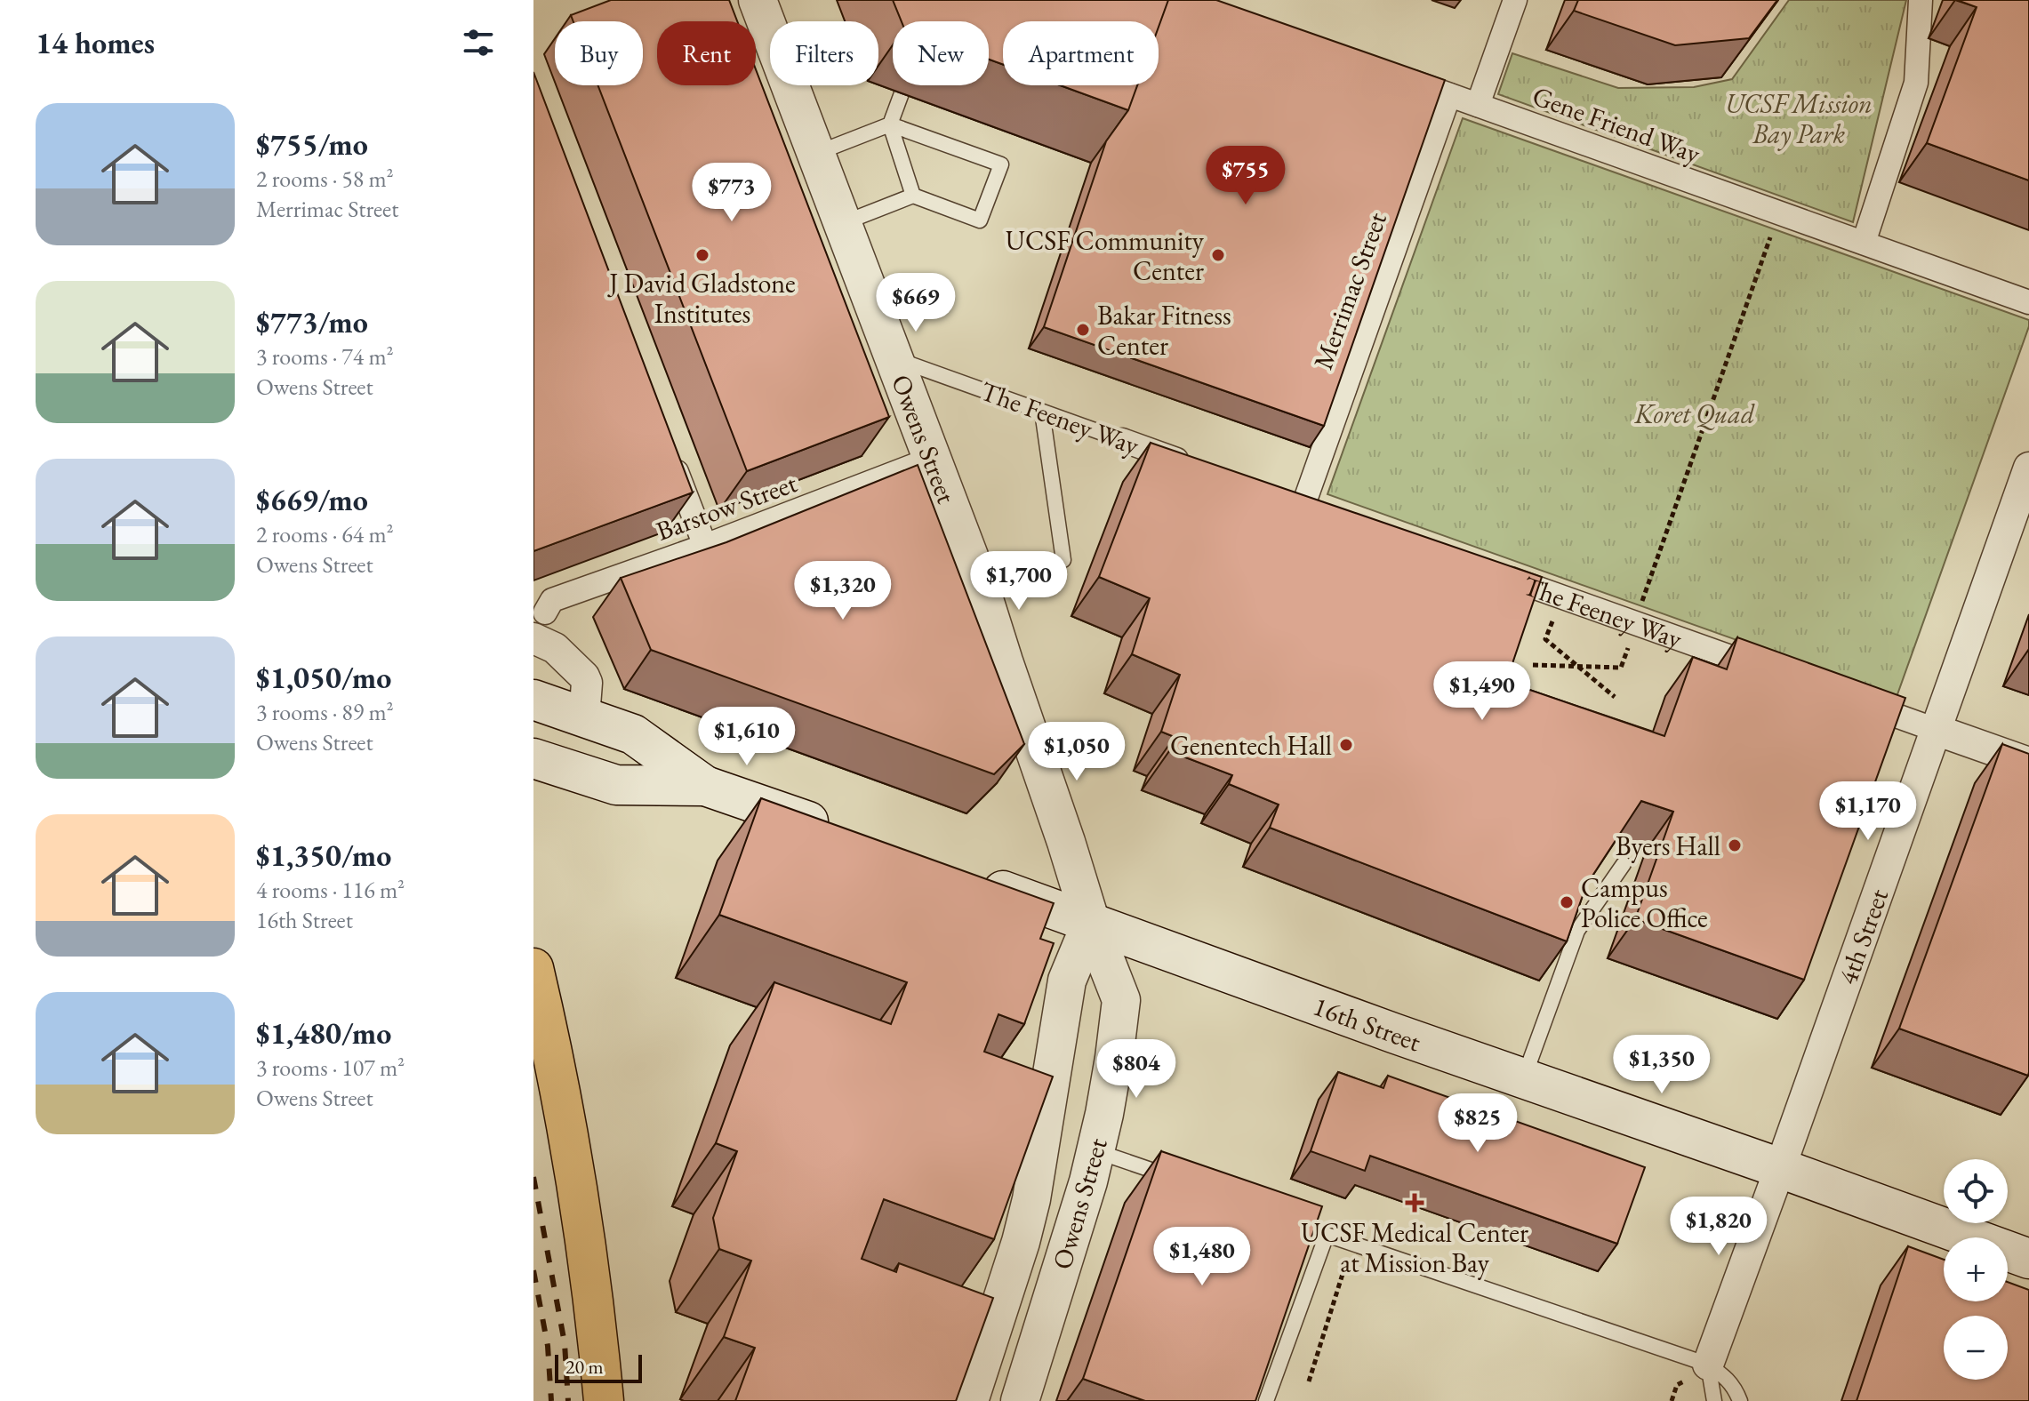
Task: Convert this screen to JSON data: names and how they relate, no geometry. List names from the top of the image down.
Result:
{
  "streets": {
    "main road": ["16th Street"],
    "street": [
      "Gene Friend Way",
      "Merrimac Street",
      "The Feeney Way",
      "Owens Street",
      "Barstow Street",
      "4th Street"
    ]
  },
  "crossings": [
    ["Gene Friend Way", "Merrimac Street"],
    ["The Feeney Way", "Owens Street"],
    ["Owens Street", "Barstow Street"],
    ["Owens Street", "16th Street"],
    ["4th Street", "16th Street"]
  ],
  "parks": ["UCSF Mission Bay Park", "Koret Quad"],
  "places": {
    "other": [
      "J David Gladstone Institutes",
      "UCSF Community Center",
      "Bakar Fitness Center",
      "Genentech Hall",
      "Byers Hall",
      "Campus Police Office"
    ],
    "health": ["UCSF Medical Center at Mission Bay"]
  },
  "scale_bar": "20 m",
  "page": {
    "heading": "14 homes",
    "chip": [
      "Buy",
      "Rent",
      "Filters",
      "New",
      "Apartment"
    ],
    "list": [
      {
        "name": "$755/mo",
        "note": "2 rooms · 58 m² · Merrimac Street"
      },
      {
        "name": "$773/mo",
        "note": "3 rooms · 74 m² · Owens Street"
      },
      {
        "name": "$669/mo",
        "note": "2 rooms · 64 m² · Owens Street"
      },
      {
        "name": "$1,050/mo",
        "note": "3 rooms · 89 m² · Owens Street"
      },
      {
        "name": "$1,350/mo",
        "note": "4 rooms · 116 m² · 16th Street"
      },
      {
        "name": "$1,480/mo",
        "note": "3 rooms · 107 m² · Owens Street"
      }
    ],
    "price": [
      "$755",
      "$773",
      "$669",
      "$1,700",
      "$1,320",
      "$1,490",
      "$1,610",
      "$1,050",
      "$1,170",
      "$1,350",
      "$804",
      "$825",
      "$1,820",
      "$1,480"
    ],
    "map_buttons": ["+", "−"],
    "scale": "20 m"
  }
}
